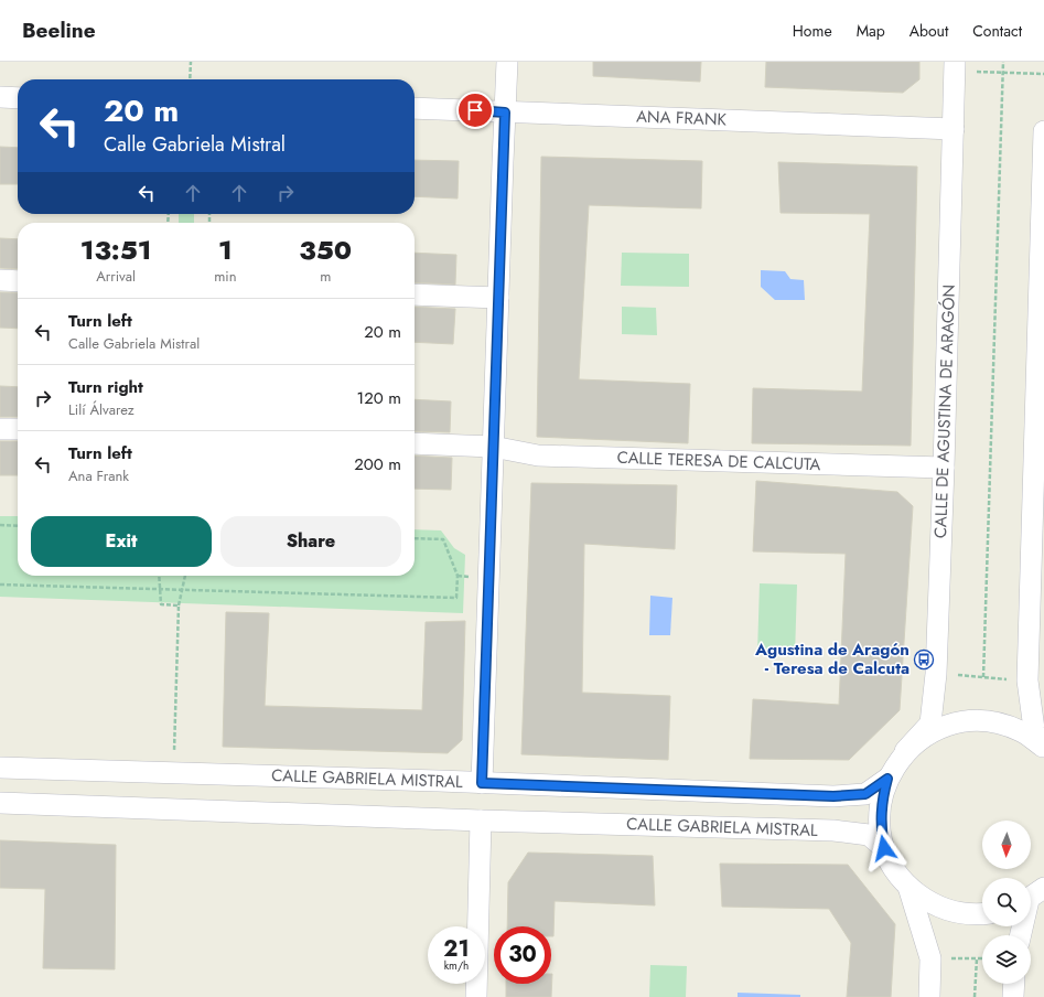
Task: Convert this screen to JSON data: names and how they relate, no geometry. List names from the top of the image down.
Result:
{
  "streets": {
    "street": [
      "ANA FRANK",
      "CALLE DE AGUSTINA DE ARAGÓN",
      "CALLE TERESA DE CALCUTA",
      "CALLE GABRIELA MISTRAL"
    ]
  },
  "crossings": [
    ["ANA FRANK", "CALLE DE AGUSTINA DE ARAGÓN"],
    ["CALLE DE AGUSTINA DE ARAGÓN", "CALLE TERESA DE CALCUTA"]
  ],
  "places": {
    "bus stop": ["Agustina de Aragón - Teresa de Calcuta"]
  },
  "north": "bottom",
  "page": {
    "header": "Beeline",
    "nav": [
      "Home",
      "Map",
      "About",
      "Contact"
    ],
    "turn": ["20 m", "Calle Gabriela Mistral"],
    "eta": [
      "13:51",
      "Arrival",
      "1",
      "min",
      "350",
      "m"
    ],
    "list": [
      {
        "name": "Turn left",
        "note": "Calle Gabriela Mistral",
        "value": "20 m"
      },
      {
        "name": "Turn right",
        "note": "Lilí Álvarez",
        "value": "120 m"
      },
      {
        "name": "Turn left",
        "note": "Ana Frank",
        "value": "200 m"
      }
    ],
    "buttons": ["Exit", "Share"],
    "speed": "21 km/h",
    "limit": "30"
  }
}
